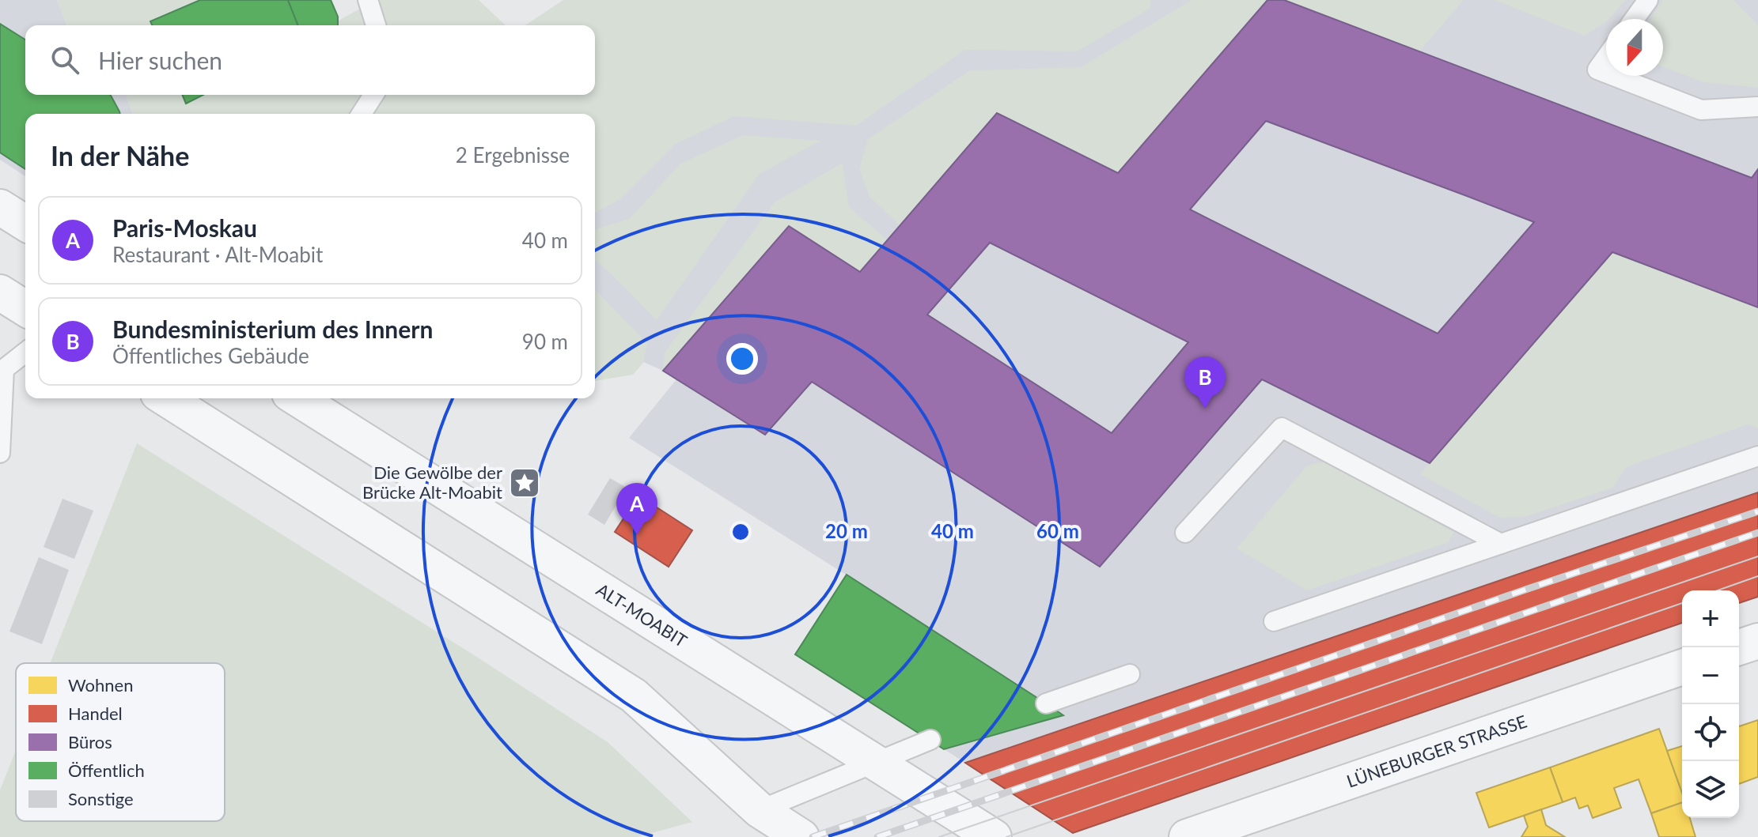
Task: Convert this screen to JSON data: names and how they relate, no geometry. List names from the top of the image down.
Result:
{
  "streets": {
    "street": ["ALT-MOABIT", "LÜNEBURGER STRASSE"]
  },
  "places": {
    "place": ["Die Gewölbe der Brücke Alt-Moabit"]
  },
  "legend": [
    "Wohnen",
    "Handel",
    "Büros",
    "Öffentlich",
    "Sonstige"
  ],
  "north": "bottom",
  "page": {
    "search": "Hier suchen",
    "heading": ["In der Nähe", "2 Ergebnisse"],
    "list": [
      {
        "mark": "A",
        "name": "Paris-Moskau",
        "note": "Restaurant · Alt-Moabit",
        "value": "40 m"
      },
      {
        "mark": "B",
        "name": "Bundesministerium des Innern",
        "note": "Öffentliches Gebäude",
        "value": "90 m"
      }
    ],
    "pins": ["B", "A"],
    "map_buttons": ["+", "−"]
  },
  "rings": ["20 m", "40 m", "60 m"]
}
